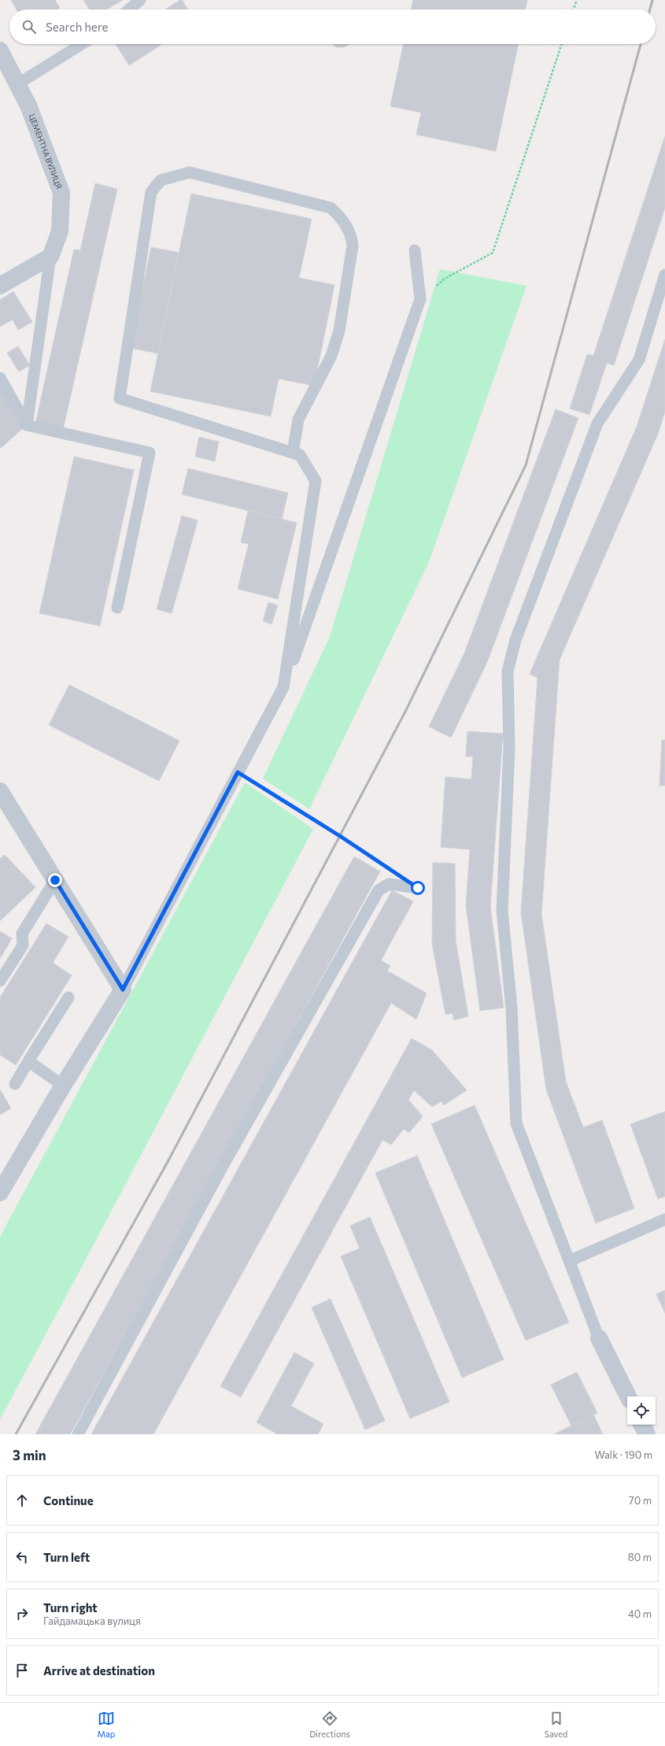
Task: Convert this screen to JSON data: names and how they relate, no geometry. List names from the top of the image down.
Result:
{
  "streets": {
    "street": ["ЦЕМЕНТНА ВУЛИЦЯ"]
  },
  "page": {
    "search": "Search here",
    "heading": ["3 min", "Walk · 190 m"],
    "list": [
      ["Continue", "70 m"],
      ["Turn left", "80 m"],
      ["Turn right", "Гайдамацька вулиця", "40 m"],
      "Arrive at destination"
    ],
    "nav": ["Map", "Directions", "Saved"]
  }
}
